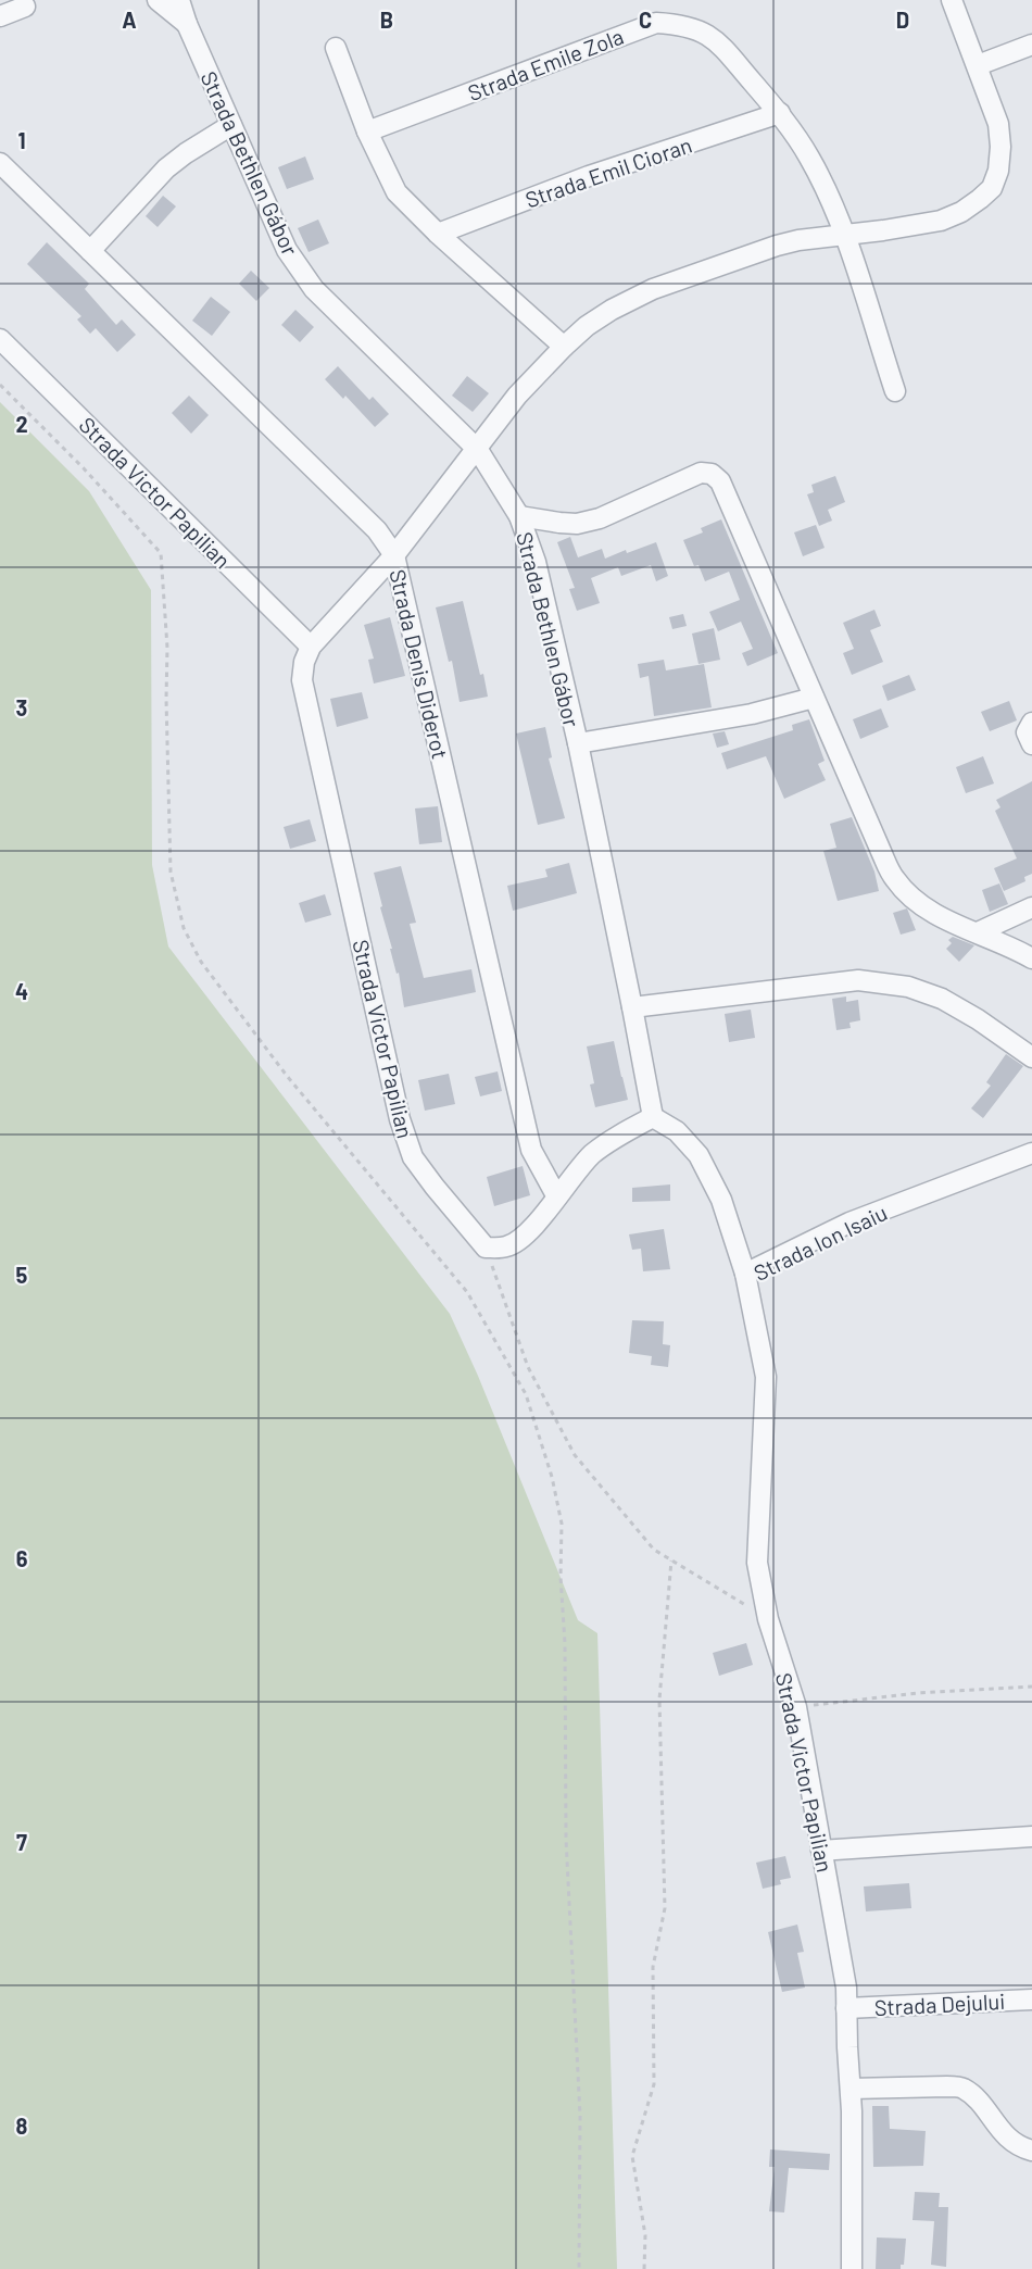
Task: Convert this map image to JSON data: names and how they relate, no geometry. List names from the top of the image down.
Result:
{
  "streets": {
    "street": [
      "Strada Emile Zola",
      "Strada Bethlen Gábor",
      "Strada Emil Cioran",
      "Strada Victor Papilian",
      "Strada Denis Diderot",
      "Strada Ion Isaiu",
      "Strada Dejului"
    ]
  },
  "crossings": [
    ["Strada Emile Zola", "Strada Emil Cioran"],
    ["Strada Emile Zola", "Strada Victor Papilian"],
    ["Strada Bethlen Gábor", "Strada Victor Papilian"],
    ["Strada Victor Papilian", "Strada Denis Diderot"],
    ["Strada Victor Papilian", "Strada Ion Isaiu"],
    ["Strada Victor Papilian", "Strada Dejului"]
  ],
  "grid": {
    "columns": [
      "A",
      "B",
      "C",
      "D"
    ],
    "rows": [
      "1",
      "2",
      "3",
      "4",
      "5",
      "6",
      "7",
      "8"
    ]
  }
}
